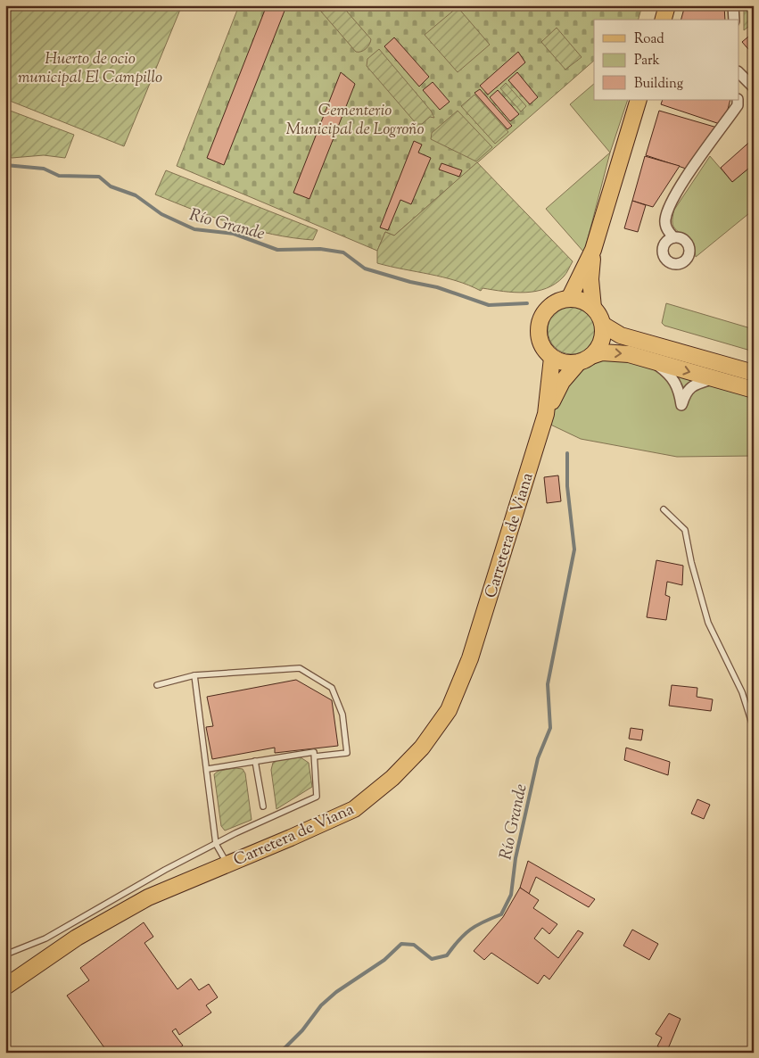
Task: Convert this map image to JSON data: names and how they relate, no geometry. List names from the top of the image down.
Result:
{
  "streets": {
    "main road": ["Carretera de Viana"]
  },
  "water": ["Río Grande"],
  "parks": ["Huerto de ocio municipal El Campillo", "Cementerio Municipal de Logroño"],
  "legend": ["Road", "Park", "Building"]
}
